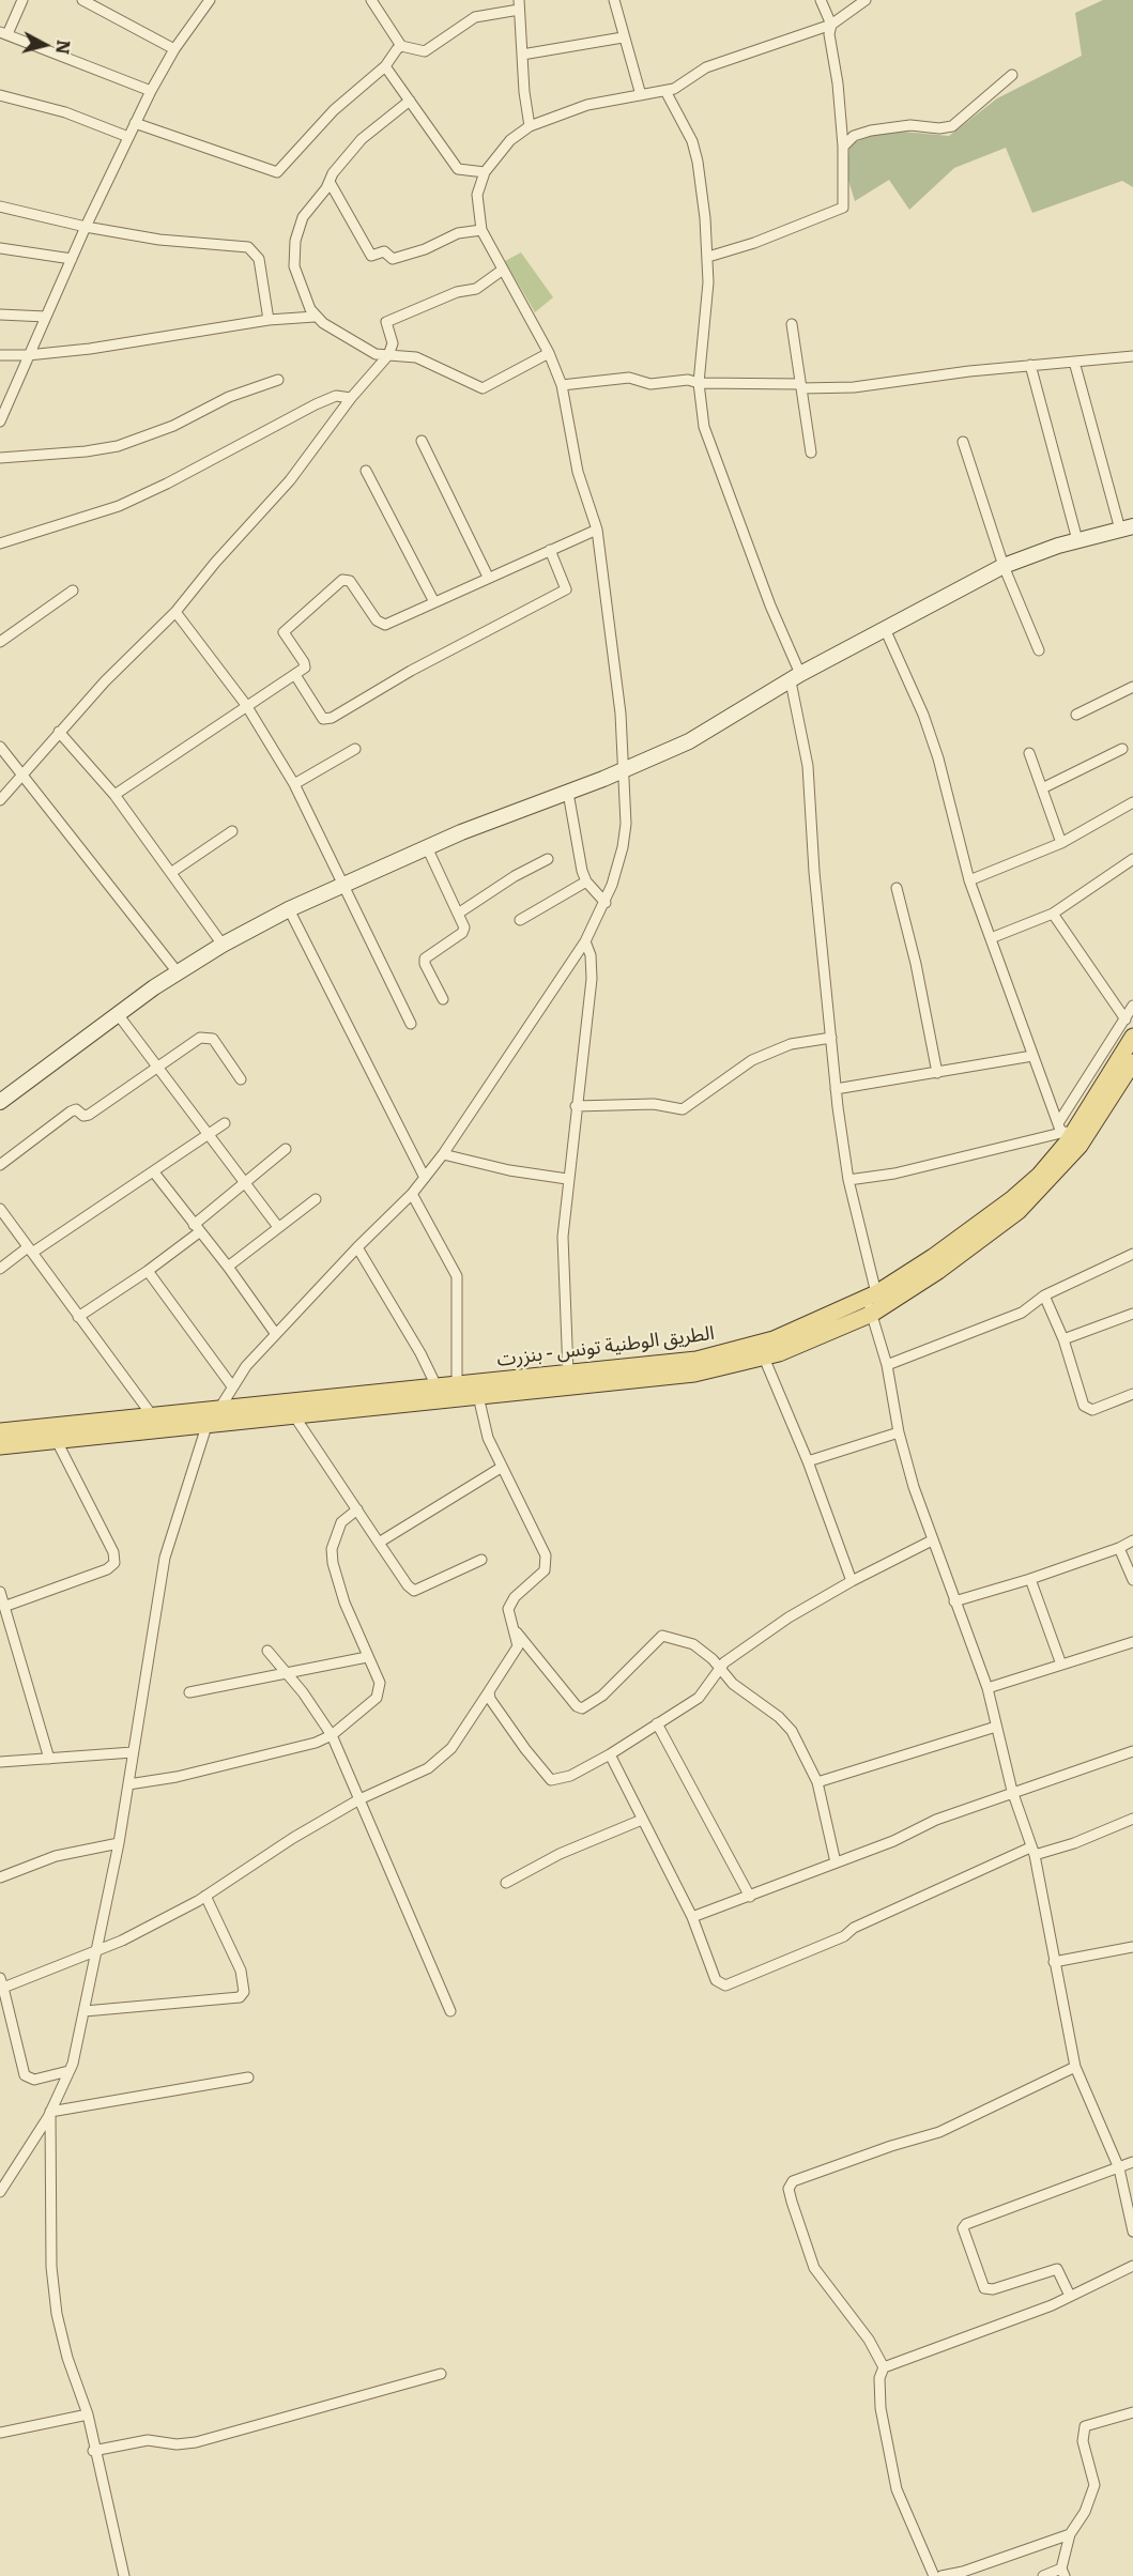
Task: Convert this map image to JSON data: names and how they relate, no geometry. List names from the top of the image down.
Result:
{
  "streets": {
    "main road": ["الطريق الوطنية تونس - بنزرت"]
  },
  "north": "right"
}
